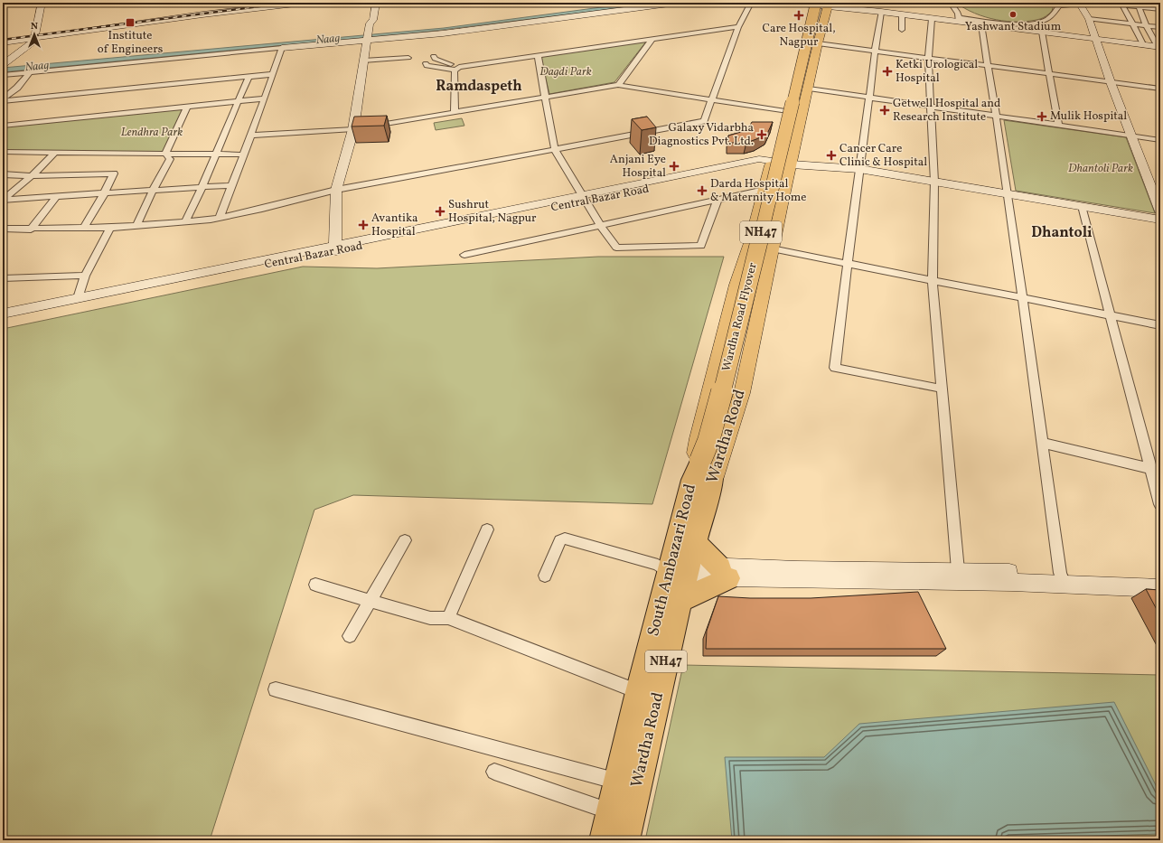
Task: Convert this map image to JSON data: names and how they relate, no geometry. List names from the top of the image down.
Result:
{
  "streets": {
    "highway": [
      "NH47",
      "Wardha Road Flyover",
      "Wardha Road",
      "South Ambazari Road"
    ],
    "main road": ["Central Bazar Road"]
  },
  "crossings": [
    ["Central Bazar Road", "Wardha Road"],
    ["Central Bazar Road", "South Ambazari Road"],
    ["Wardha Road Flyover", "Wardha Road"],
    ["Wardha Road Flyover", "South Ambazari Road"],
    ["Wardha Road", "South Ambazari Road"]
  ],
  "districts": ["Ramdaspeth", "Dhantoli"],
  "water": ["Naag"],
  "parks": ["Dagdi Park", "Lendhra Park", "Dhantoli Park"],
  "places": {
    "other": ["Yashwant Stadium"],
    "health": [
      "Care Hospital, Nagpur",
      "Ketki Urological Hospital",
      "Getwell Hospital and Research Institute",
      "Mulik Hospital",
      "Galaxy Vidarbha Diagnostics Pvt. Ltd.",
      "Cancer Care Clinic & Hospital",
      "Anjani Eye Hospital",
      "Darda Hospital & Maternity Home",
      "Sushrut Hospital, Nagpur",
      "Avantika Hospital"
    ],
    "transit": ["Institute of Engineers"]
  },
  "north": "top"
}
